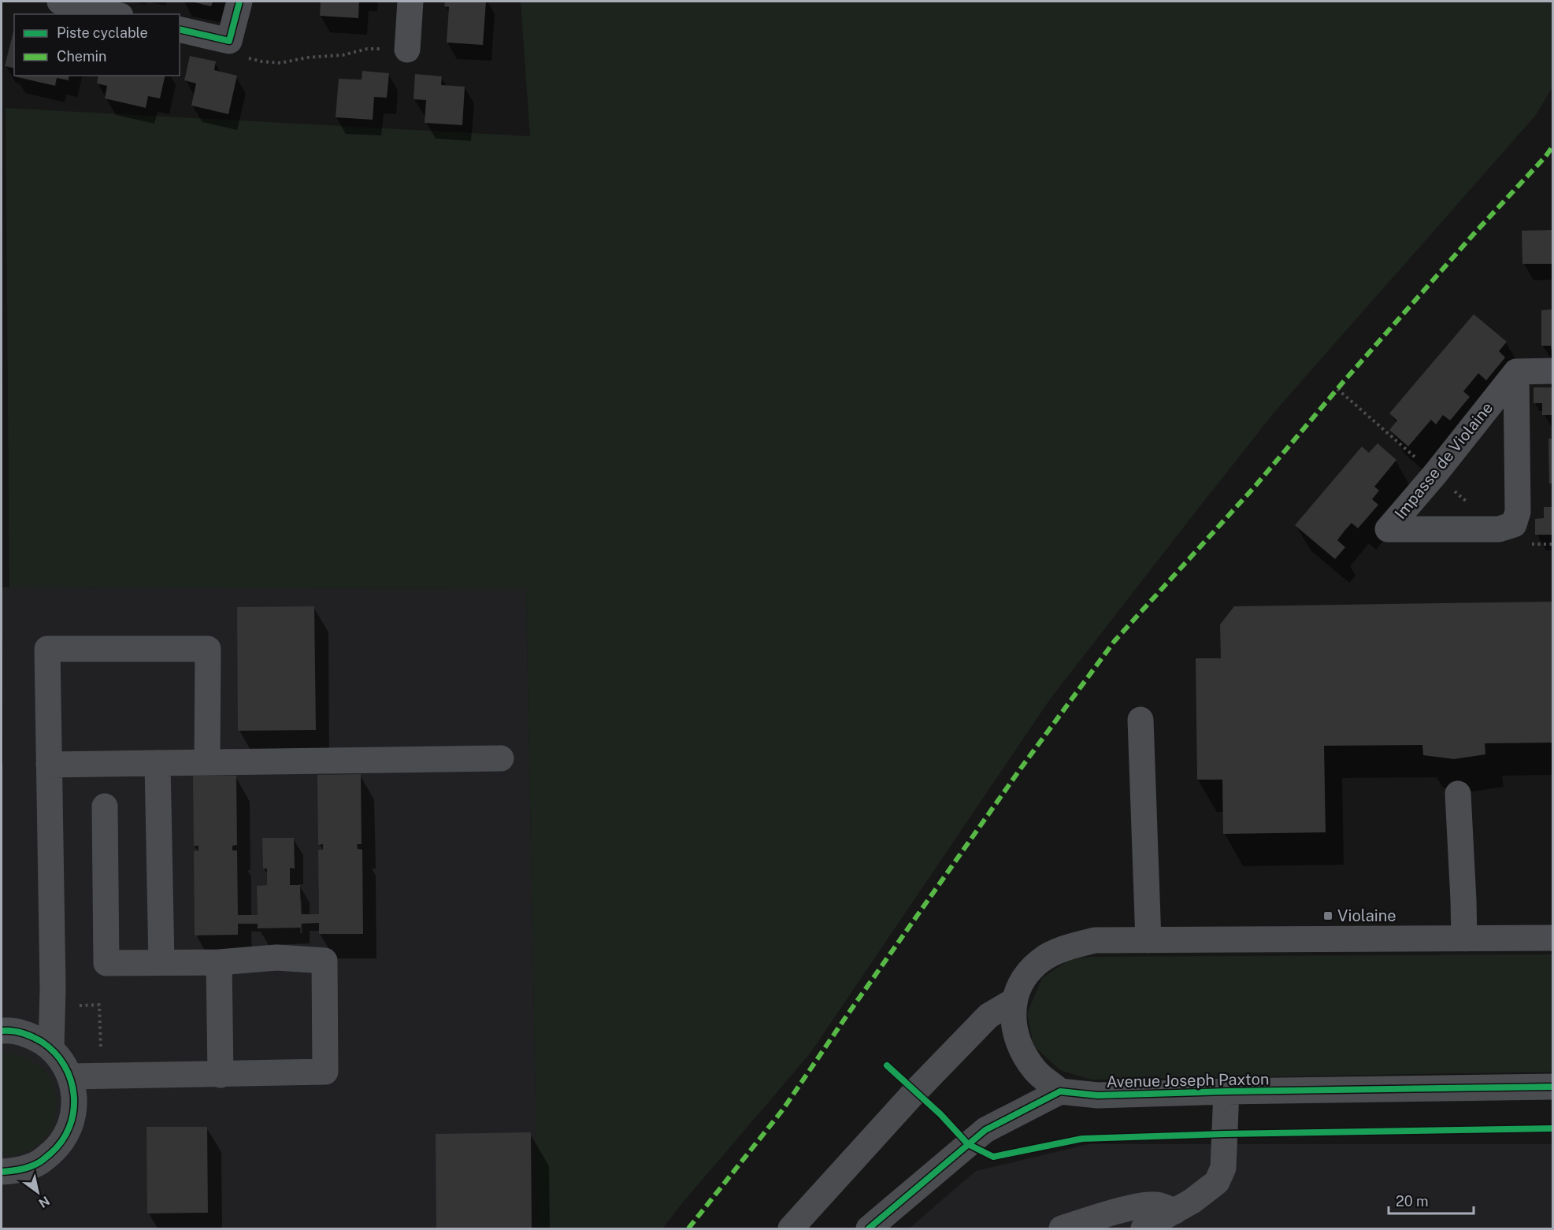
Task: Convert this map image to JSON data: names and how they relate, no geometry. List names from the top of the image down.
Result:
{
  "streets": {
    "street": ["Impasse de Violaine", "Avenue Joseph Paxton"]
  },
  "places": {
    "transit": ["Violaine"]
  },
  "legend": ["Piste cyclable", "Chemin"],
  "scale_bar": "20 m",
  "north": "bottom right"
}
